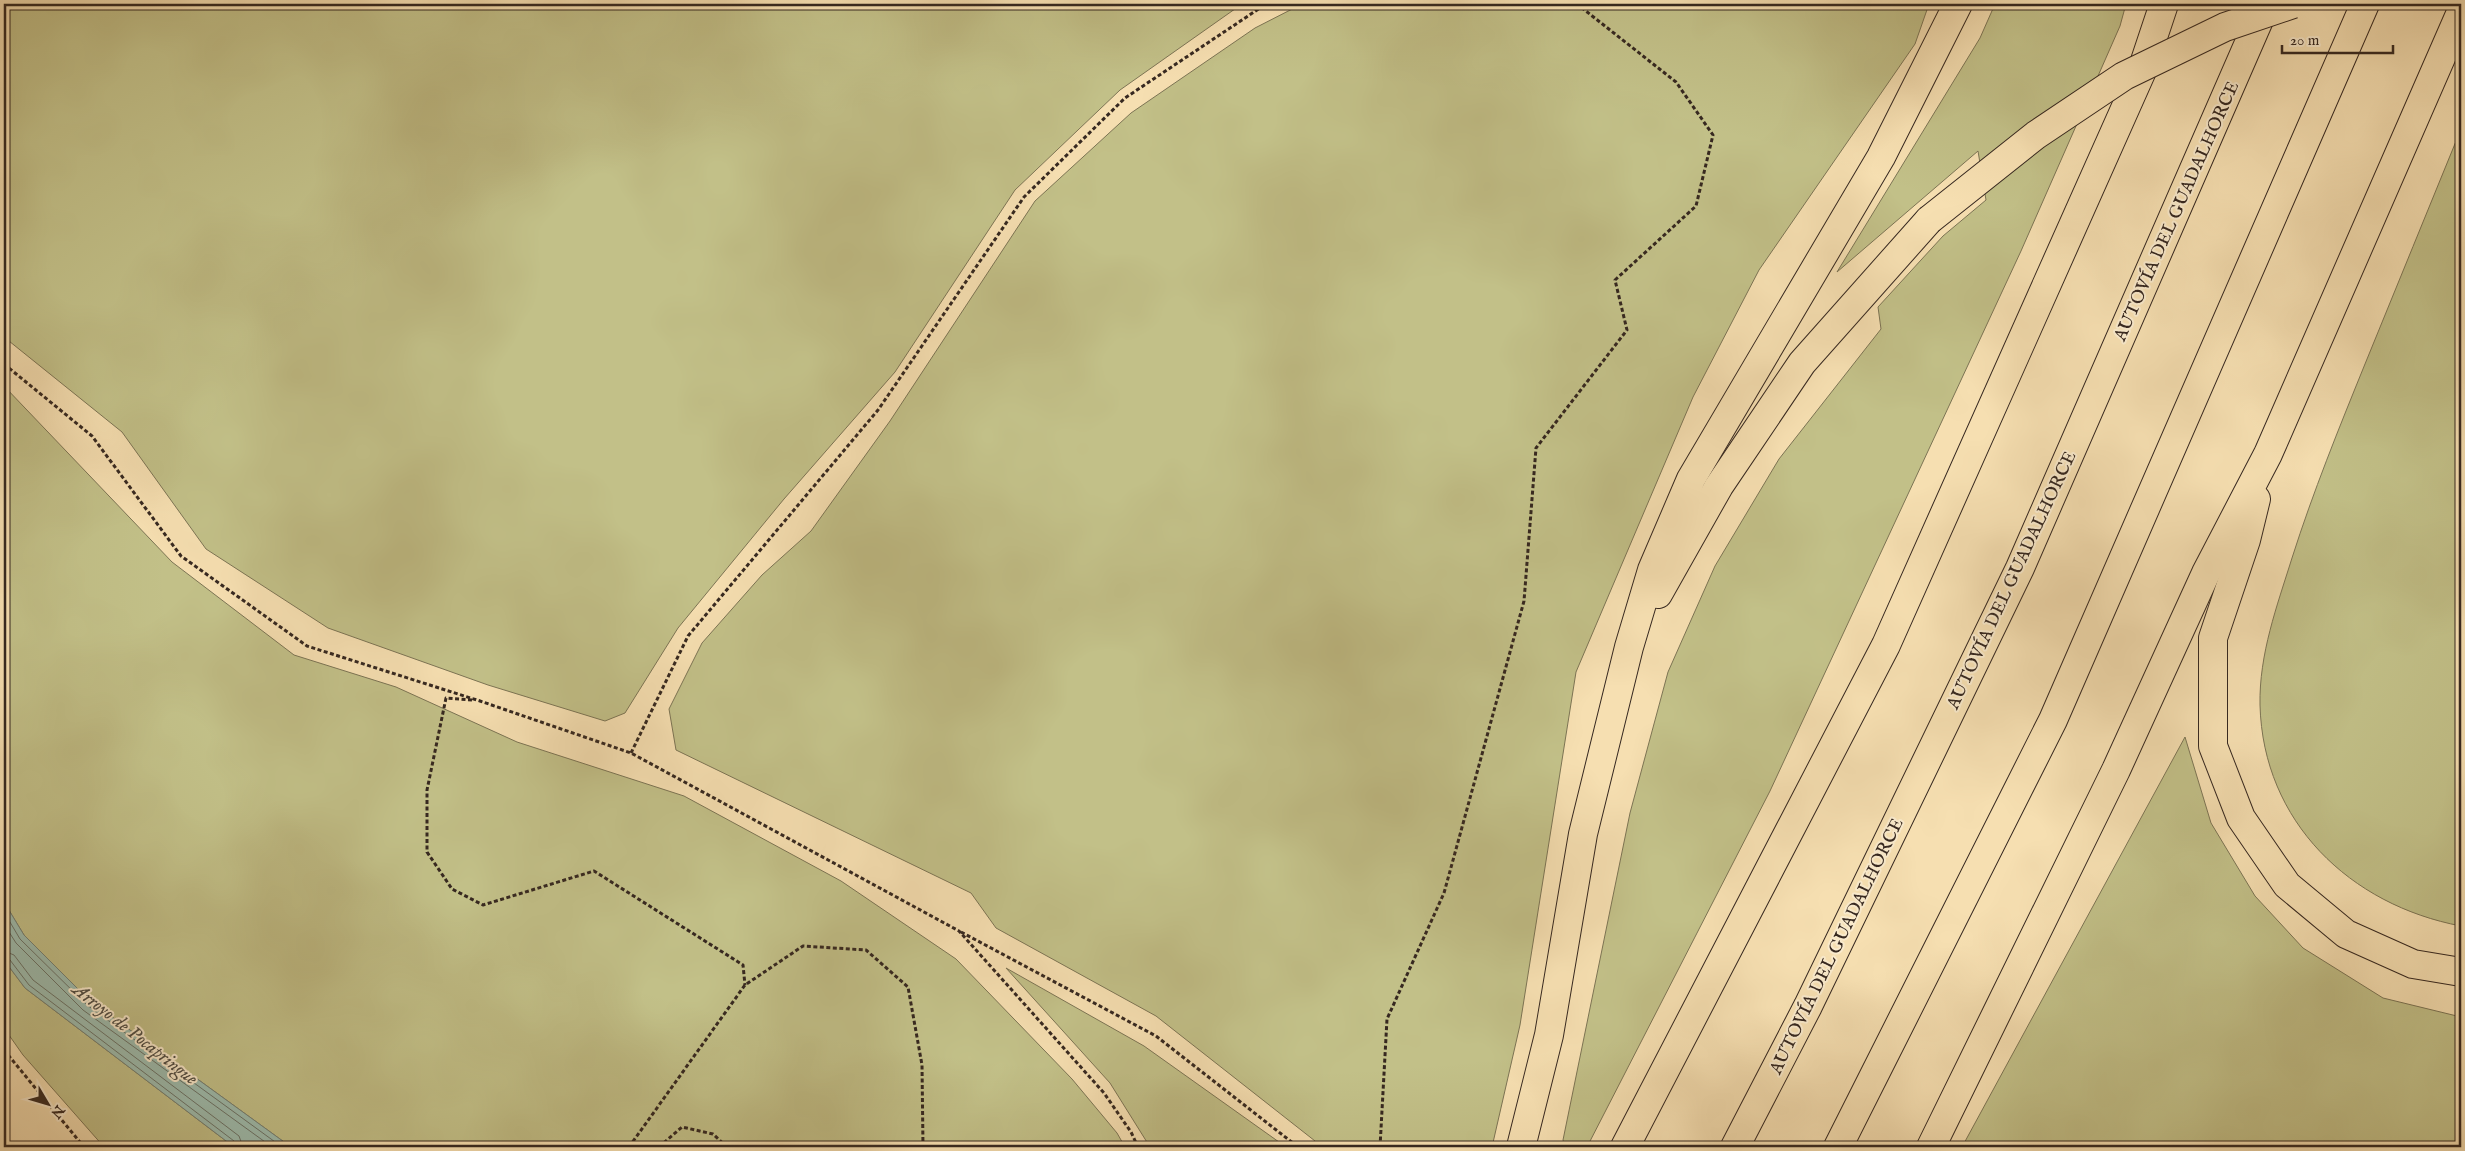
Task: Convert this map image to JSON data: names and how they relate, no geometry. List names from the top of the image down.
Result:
{
  "streets": {
    "highway": ["AUTOVÍA DEL GUADALHORCE"]
  },
  "water": ["Arroyo de Pocapringue"],
  "scale_bar": "20 m",
  "north": "bottom right"
}
